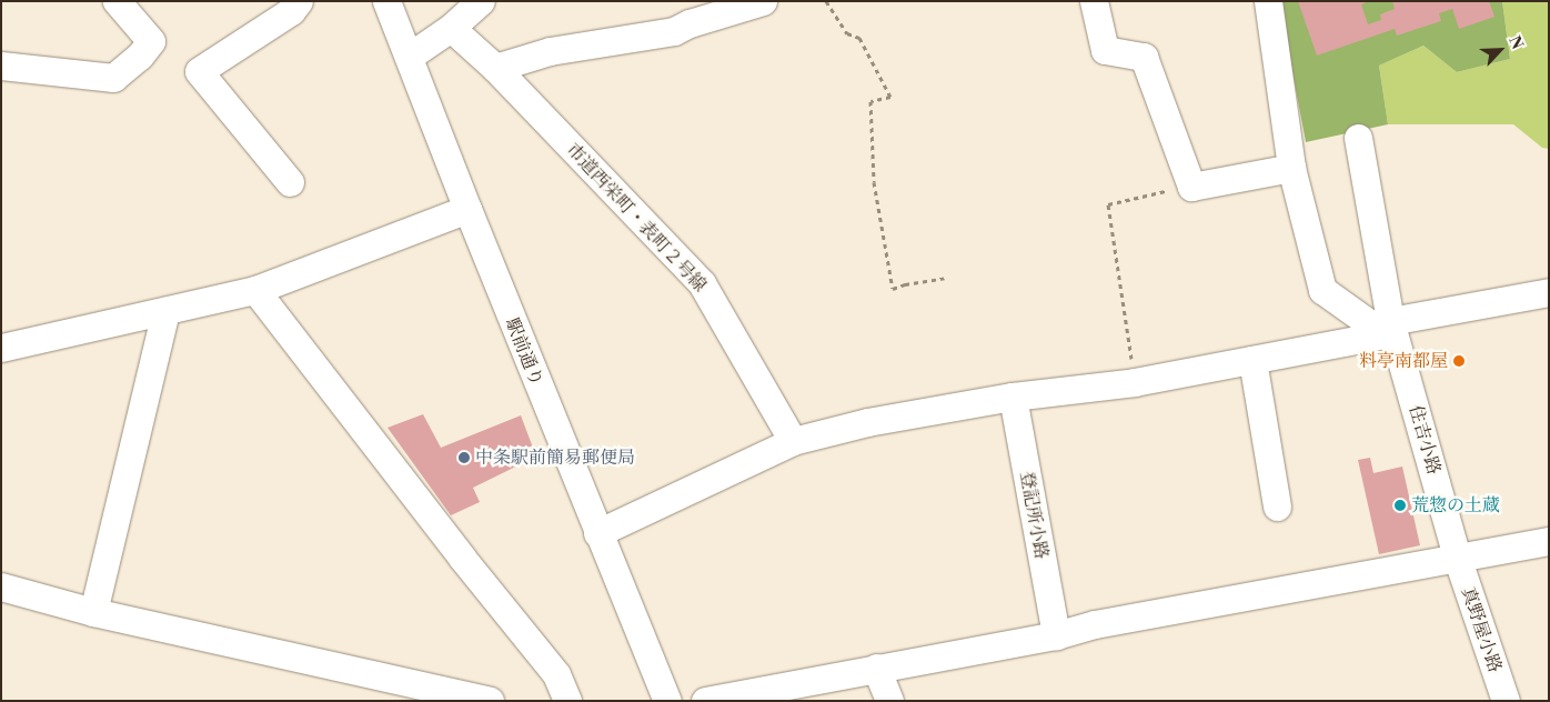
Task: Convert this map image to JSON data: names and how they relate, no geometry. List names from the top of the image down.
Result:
{
  "streets": {
    "street": [
      "市道西栄町・表町２号線",
      "駅前通り",
      "住吉小路",
      "登記所小路",
      "真野屋小路"
    ]
  },
  "crossings": [
    ["住吉小路", "真野屋小路"]
  ],
  "places": ["料亭南都屋", "中条駅前簡易郵便局", "荒惣の土蔵"],
  "north": "top right"
}
